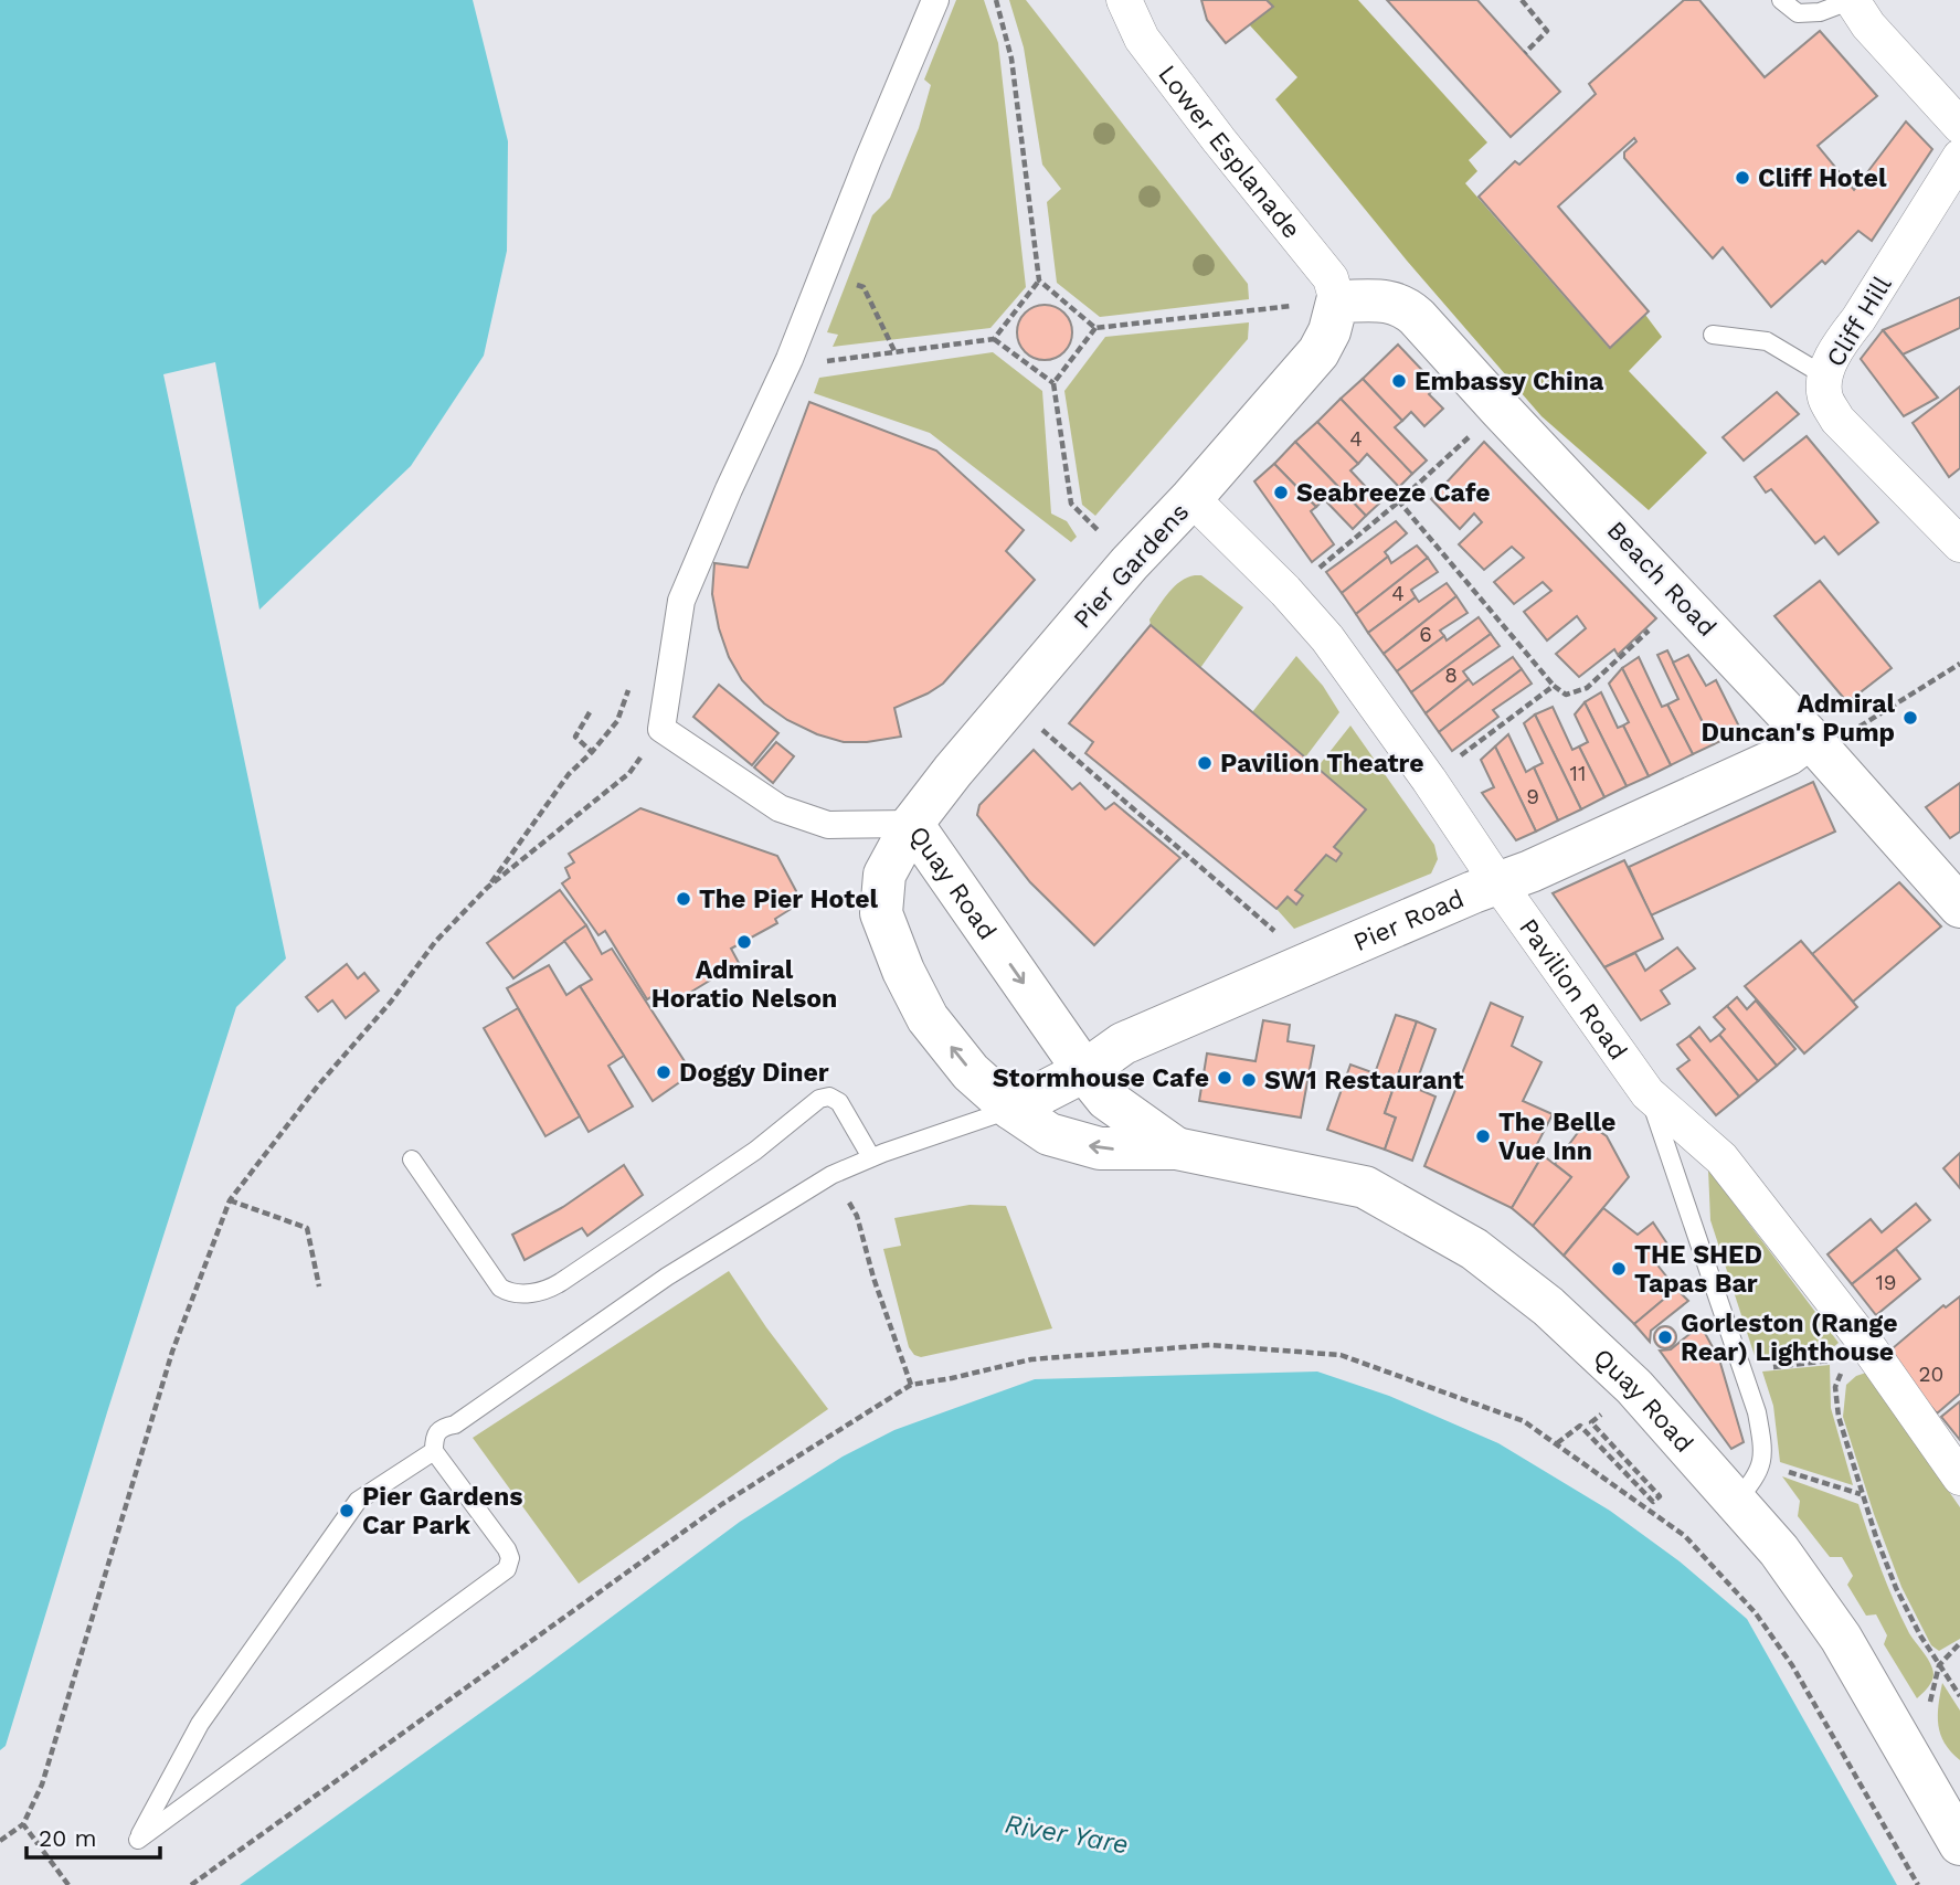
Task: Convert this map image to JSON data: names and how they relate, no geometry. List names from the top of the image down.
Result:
{
  "streets": {
    "street": [
      "Lower Esplanade",
      "Cliff Hill",
      "Pier Gardens",
      "Beach Road",
      "Quay Road",
      "Pier Road",
      "Pavilion Road"
    ]
  },
  "crossings": [
    ["Lower Esplanade", "Pier Gardens"],
    ["Lower Esplanade", "Beach Road"],
    ["Pier Gardens", "Beach Road"],
    ["Pier Gardens", "Quay Road"],
    ["Pier Gardens", "Pavilion Road"],
    ["Beach Road", "Pier Road"],
    ["Quay Road", "Pier Road"],
    ["Pier Road", "Pavilion Road"]
  ],
  "water": ["River Yare"],
  "places": [
    "Cliff Hotel",
    "Embassy China",
    "Seabreeze Cafe",
    "Admiral Duncan's Pump",
    "Pavilion Theatre",
    "The Pier Hotel",
    "Admiral Horatio Nelson",
    "Doggy Diner",
    "Stormhouse Cafe",
    "SW1 Restaurant",
    "The Belle Vue Inn",
    "THE SHED Tapas Bar",
    "Gorleston (Range Rear) Lighthouse",
    "Pier Gardens Car Park"
  ],
  "house_numbers": [
    "4",
    "4",
    "6",
    "8",
    "11",
    "9",
    "19",
    "20"
  ],
  "scale_bar": "20 m"
}
